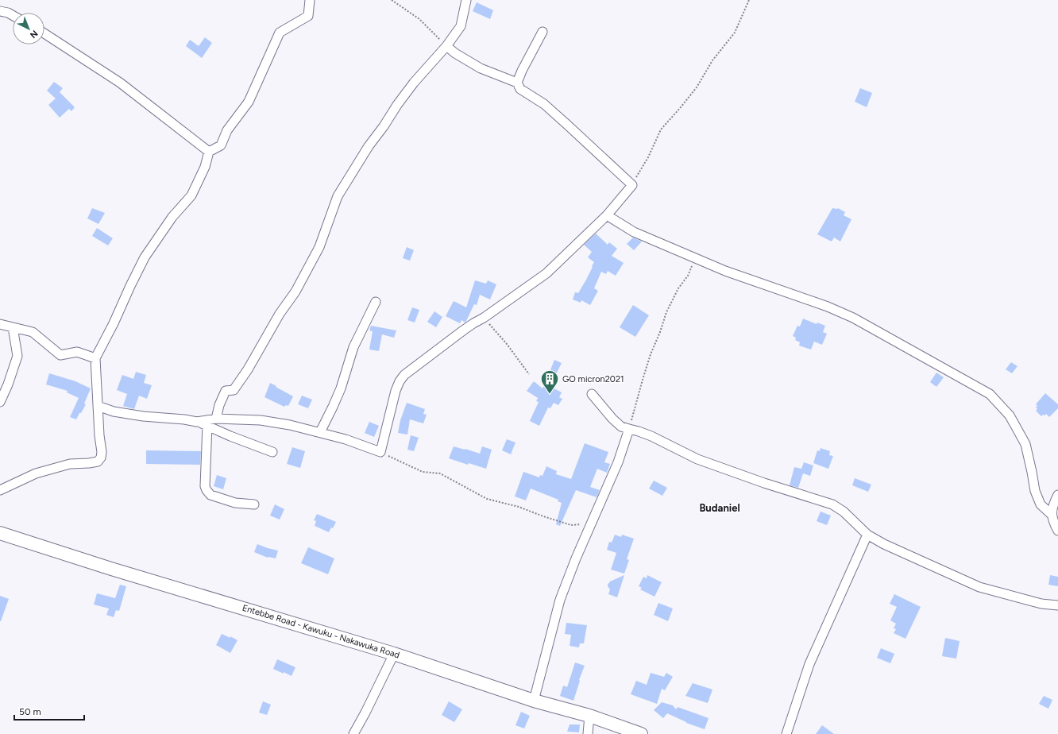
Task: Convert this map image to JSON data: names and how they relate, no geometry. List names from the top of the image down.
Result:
{
  "streets": {
    "main road": ["Entebbe Road - Kawuku - Nakawuka Road"]
  },
  "districts": ["Budaniel"],
  "places": {
    "building": ["GO micron2021"]
  },
  "scale_bar": "50 m",
  "north": "bottom right"
}
